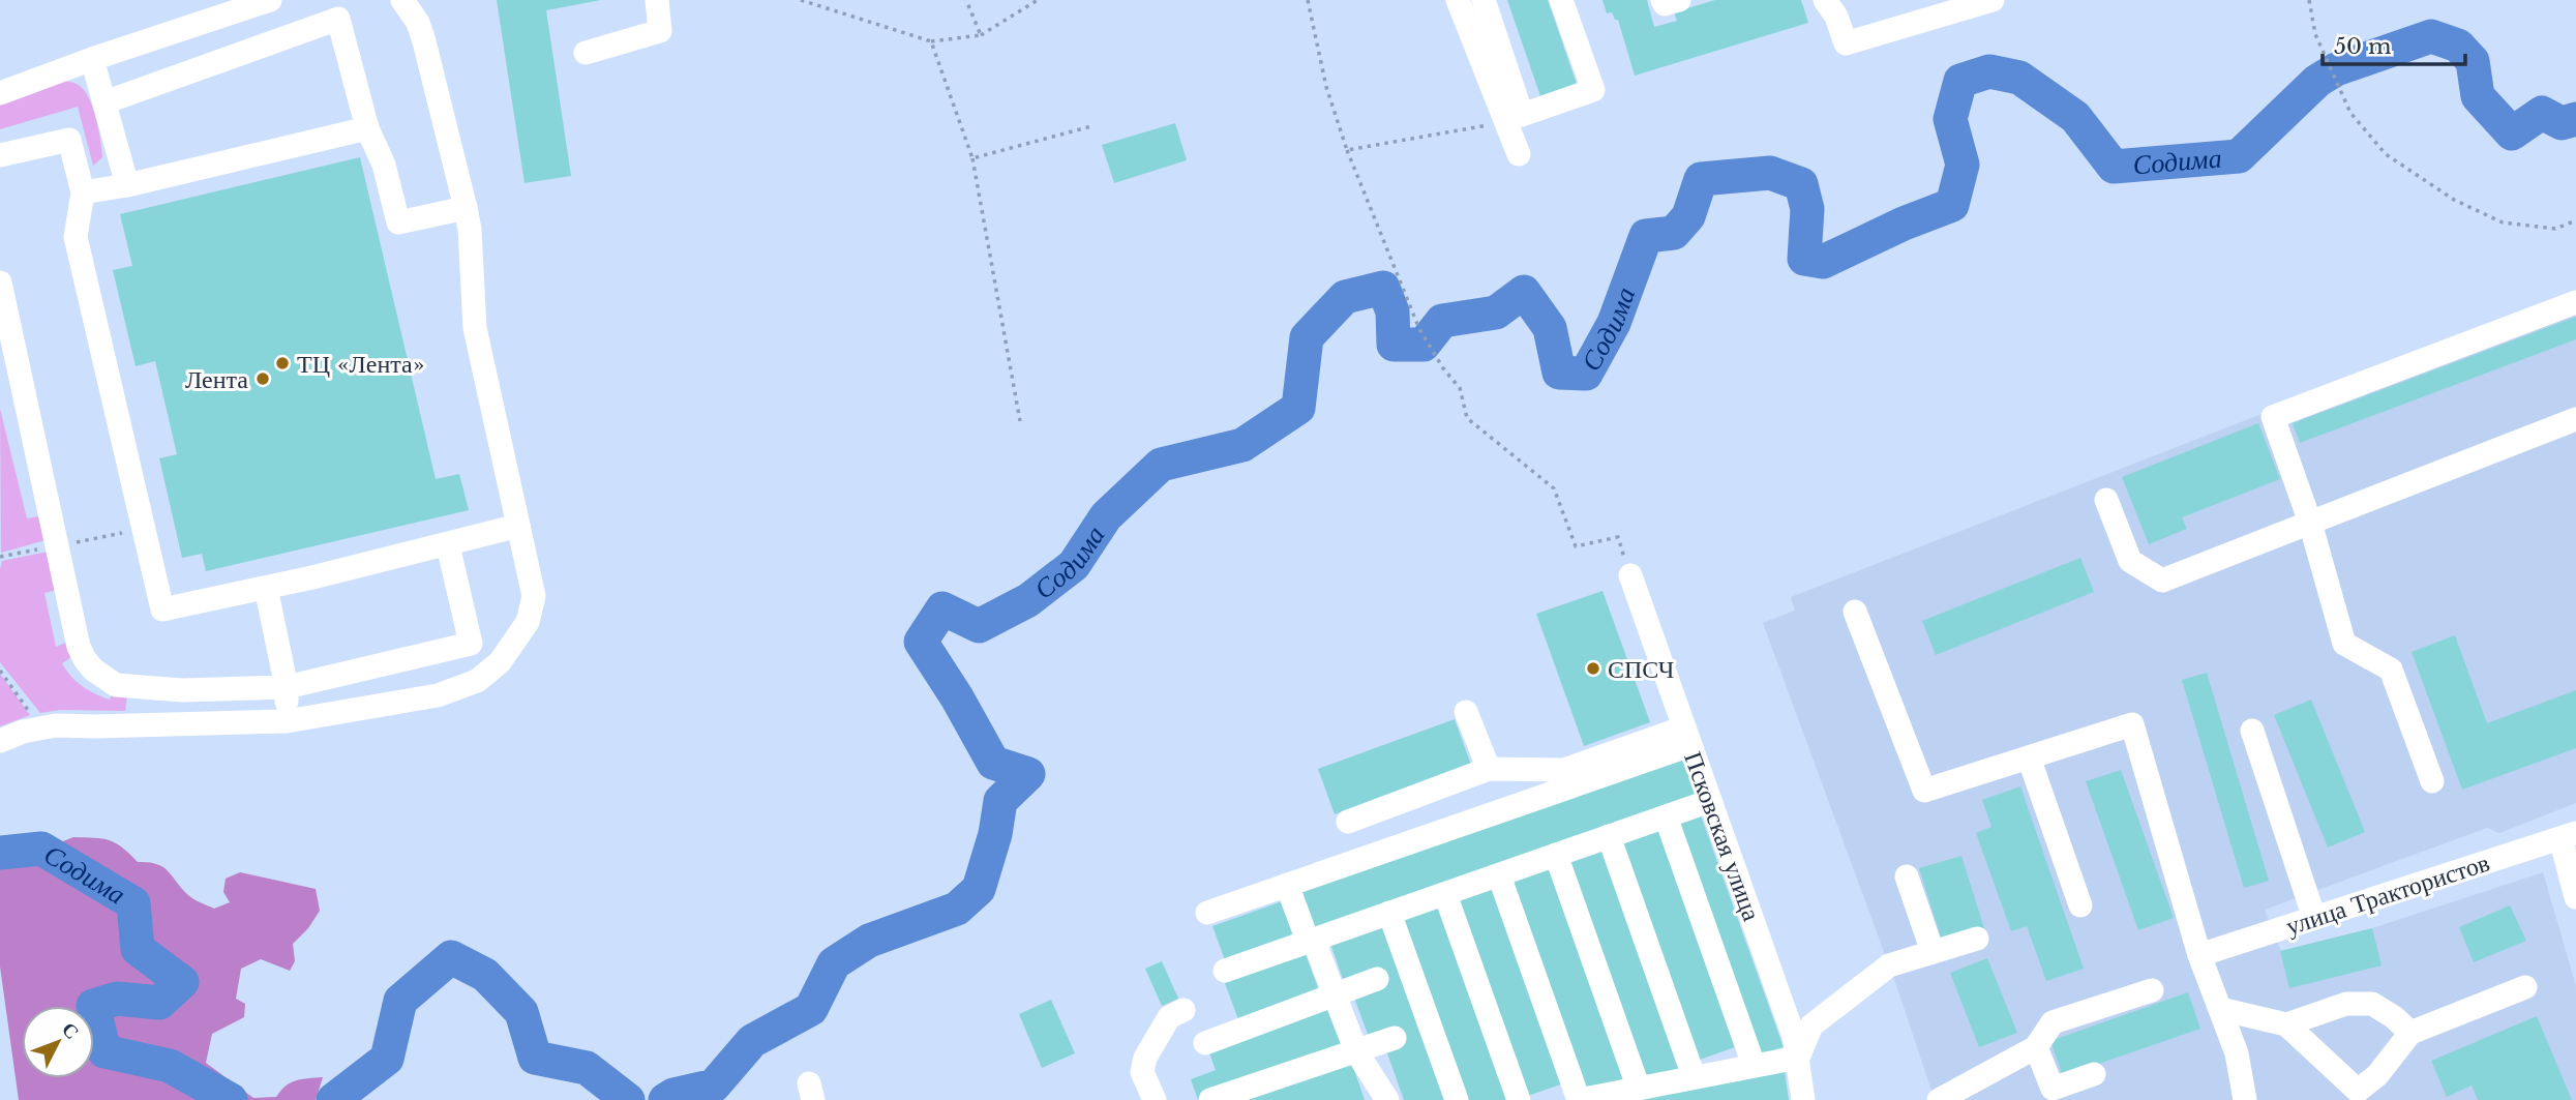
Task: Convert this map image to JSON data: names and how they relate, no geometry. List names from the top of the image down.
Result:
{
  "streets": {
    "street": ["Псковская улица", "улица Трактористов"]
  },
  "water": ["Содима"],
  "places": ["ТЦ «Лента»", "Лента", "СПСЧ"],
  "scale_bar": "50 m",
  "north": "top right"
}
